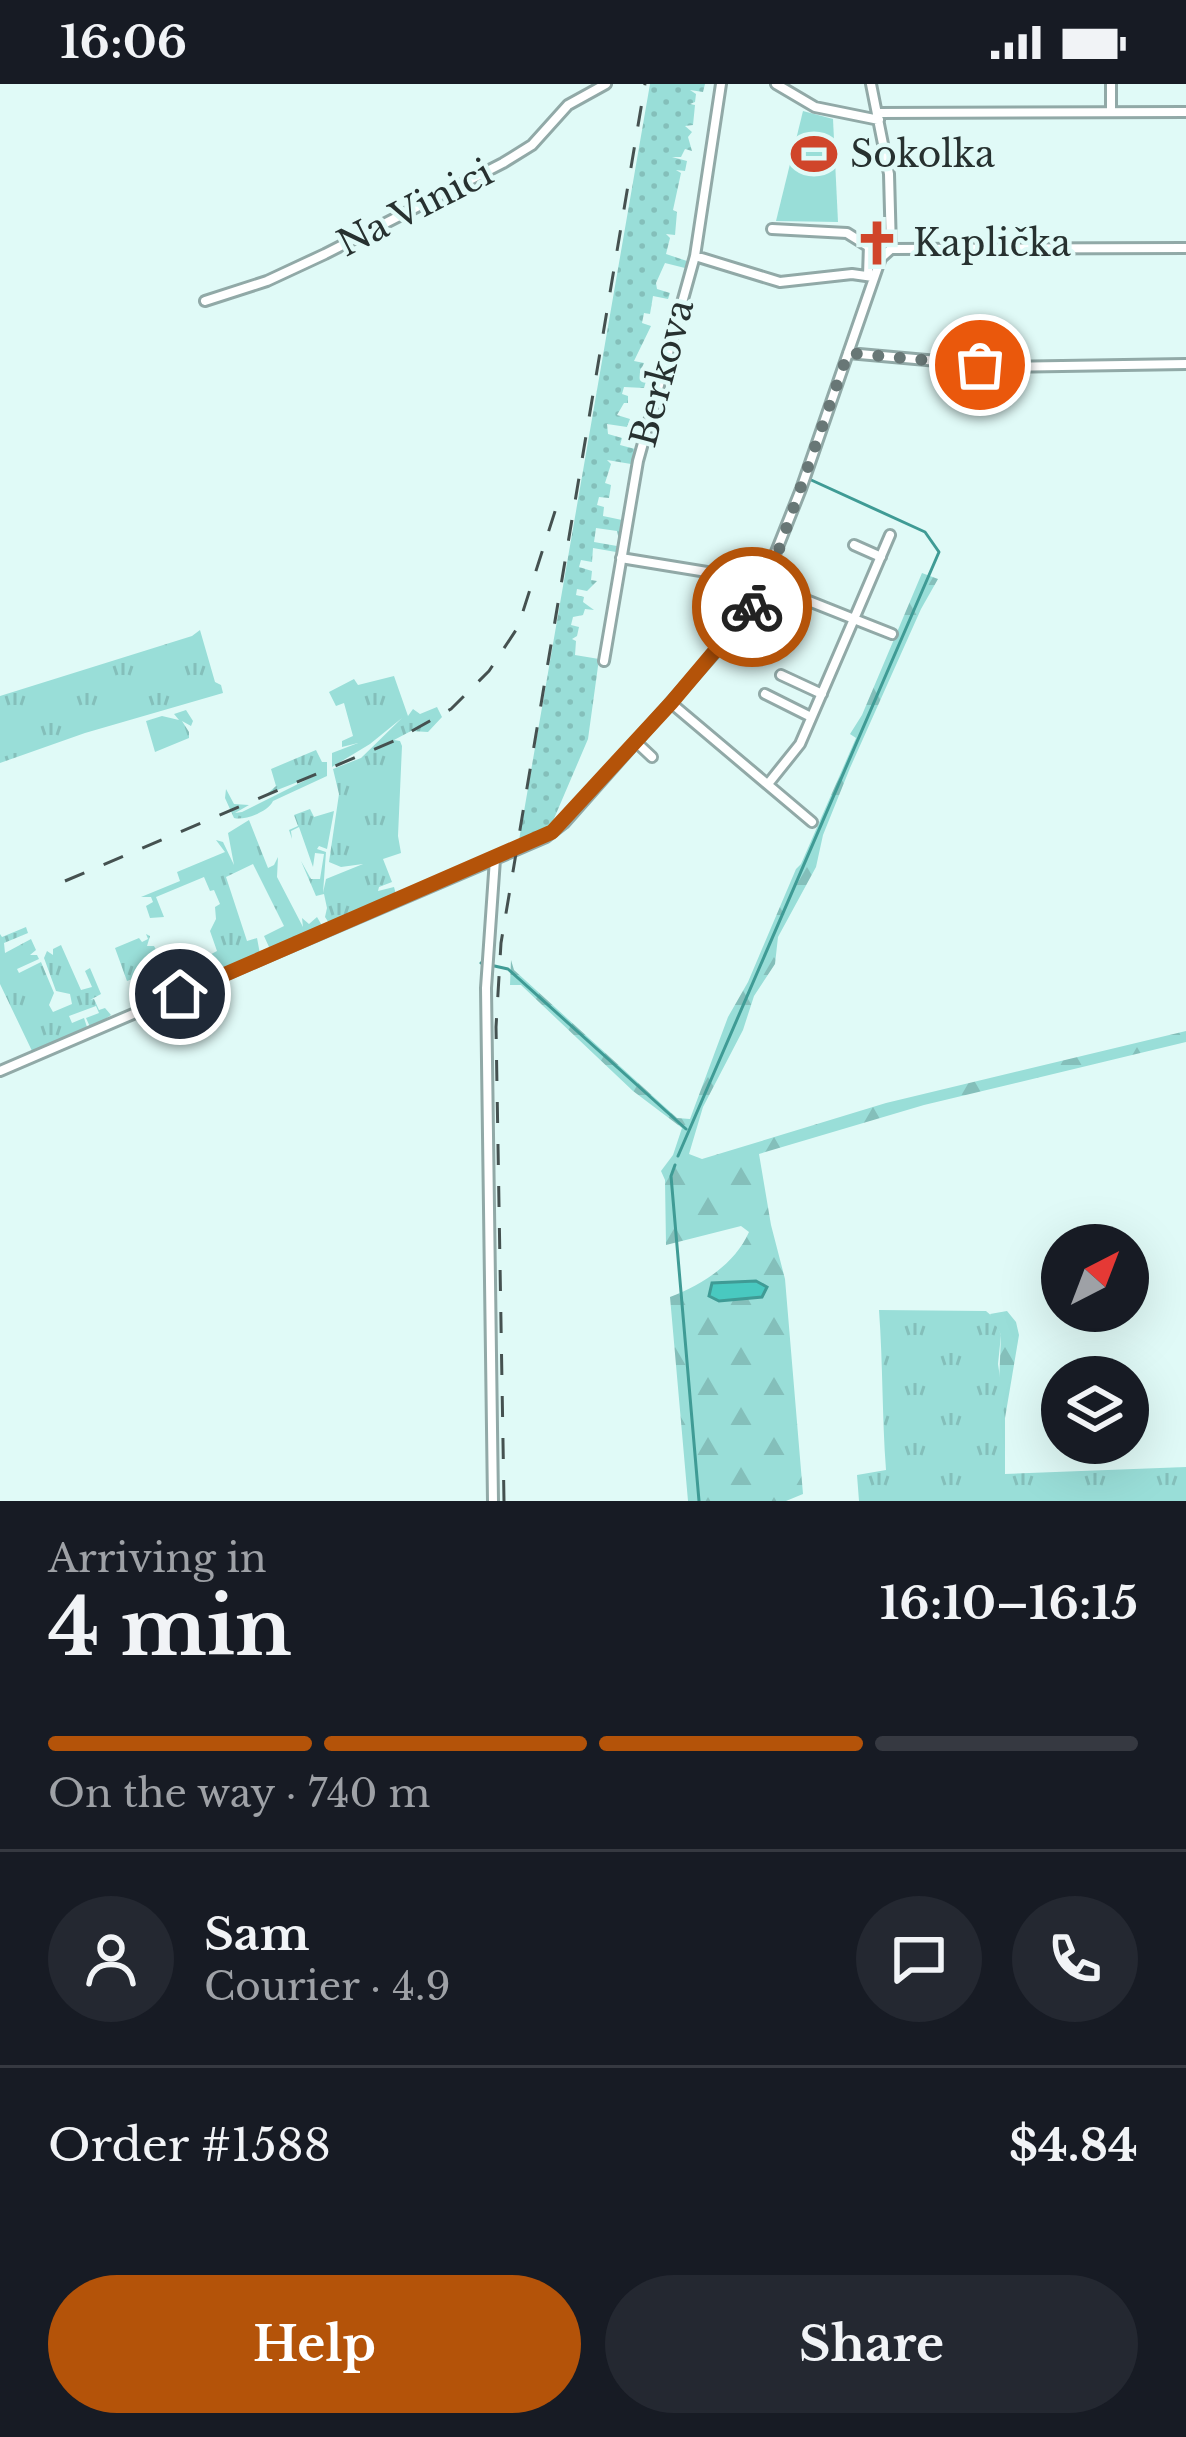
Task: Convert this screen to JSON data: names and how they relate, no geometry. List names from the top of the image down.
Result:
{
  "streets": {
    "street": ["Na Vinici", "Berkova"]
  },
  "places": {
    "sports": ["Sokolka"],
    "church": ["Kaplička"]
  },
  "north": "top right",
  "page": {
    "status": "16:06",
    "heading": ["4 min", "Arriving in", "16:10–16:15"],
    "panel": [
      "Sam",
      "Courier · 4.9",
      "Order #1588",
      "$4.84"
    ],
    "bar": "On the way · 740 m",
    "buttons": ["Help", "Share"]
  }
}
